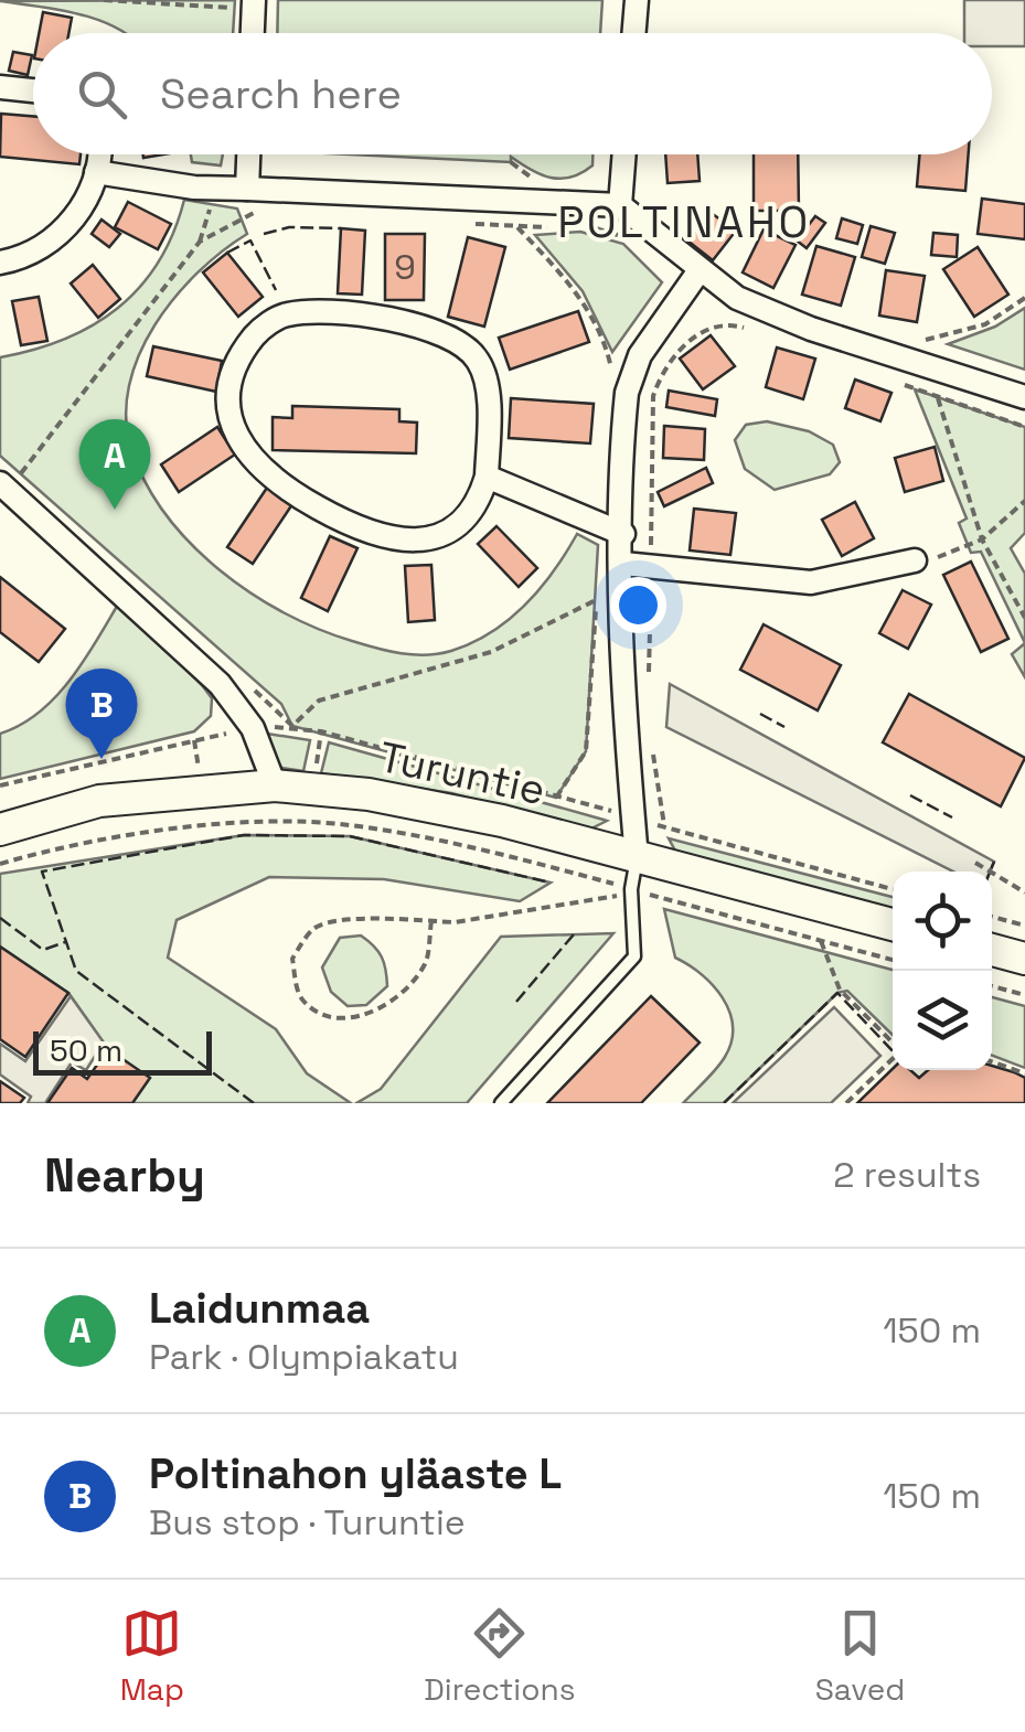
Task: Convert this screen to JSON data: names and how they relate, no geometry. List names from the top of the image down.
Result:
{
  "streets": {
    "main road": ["Turuntie"]
  },
  "districts": ["POLTINAHO"],
  "house_numbers": ["9"],
  "scale_bar": "50 m",
  "page": {
    "search": "Search here",
    "pins": ["A", "B"],
    "scale": "50 m",
    "heading": ["Nearby", "2 results"],
    "list": [
      {
        "mark": "A",
        "name": "Laidunmaa",
        "note": "Park · Olympiakatu",
        "value": "150 m"
      },
      {
        "mark": "B",
        "name": "Poltinahon yläaste L",
        "note": "Bus stop · Turuntie",
        "value": "150 m"
      }
    ],
    "nav": ["Map", "Directions", "Saved"]
  }
}
